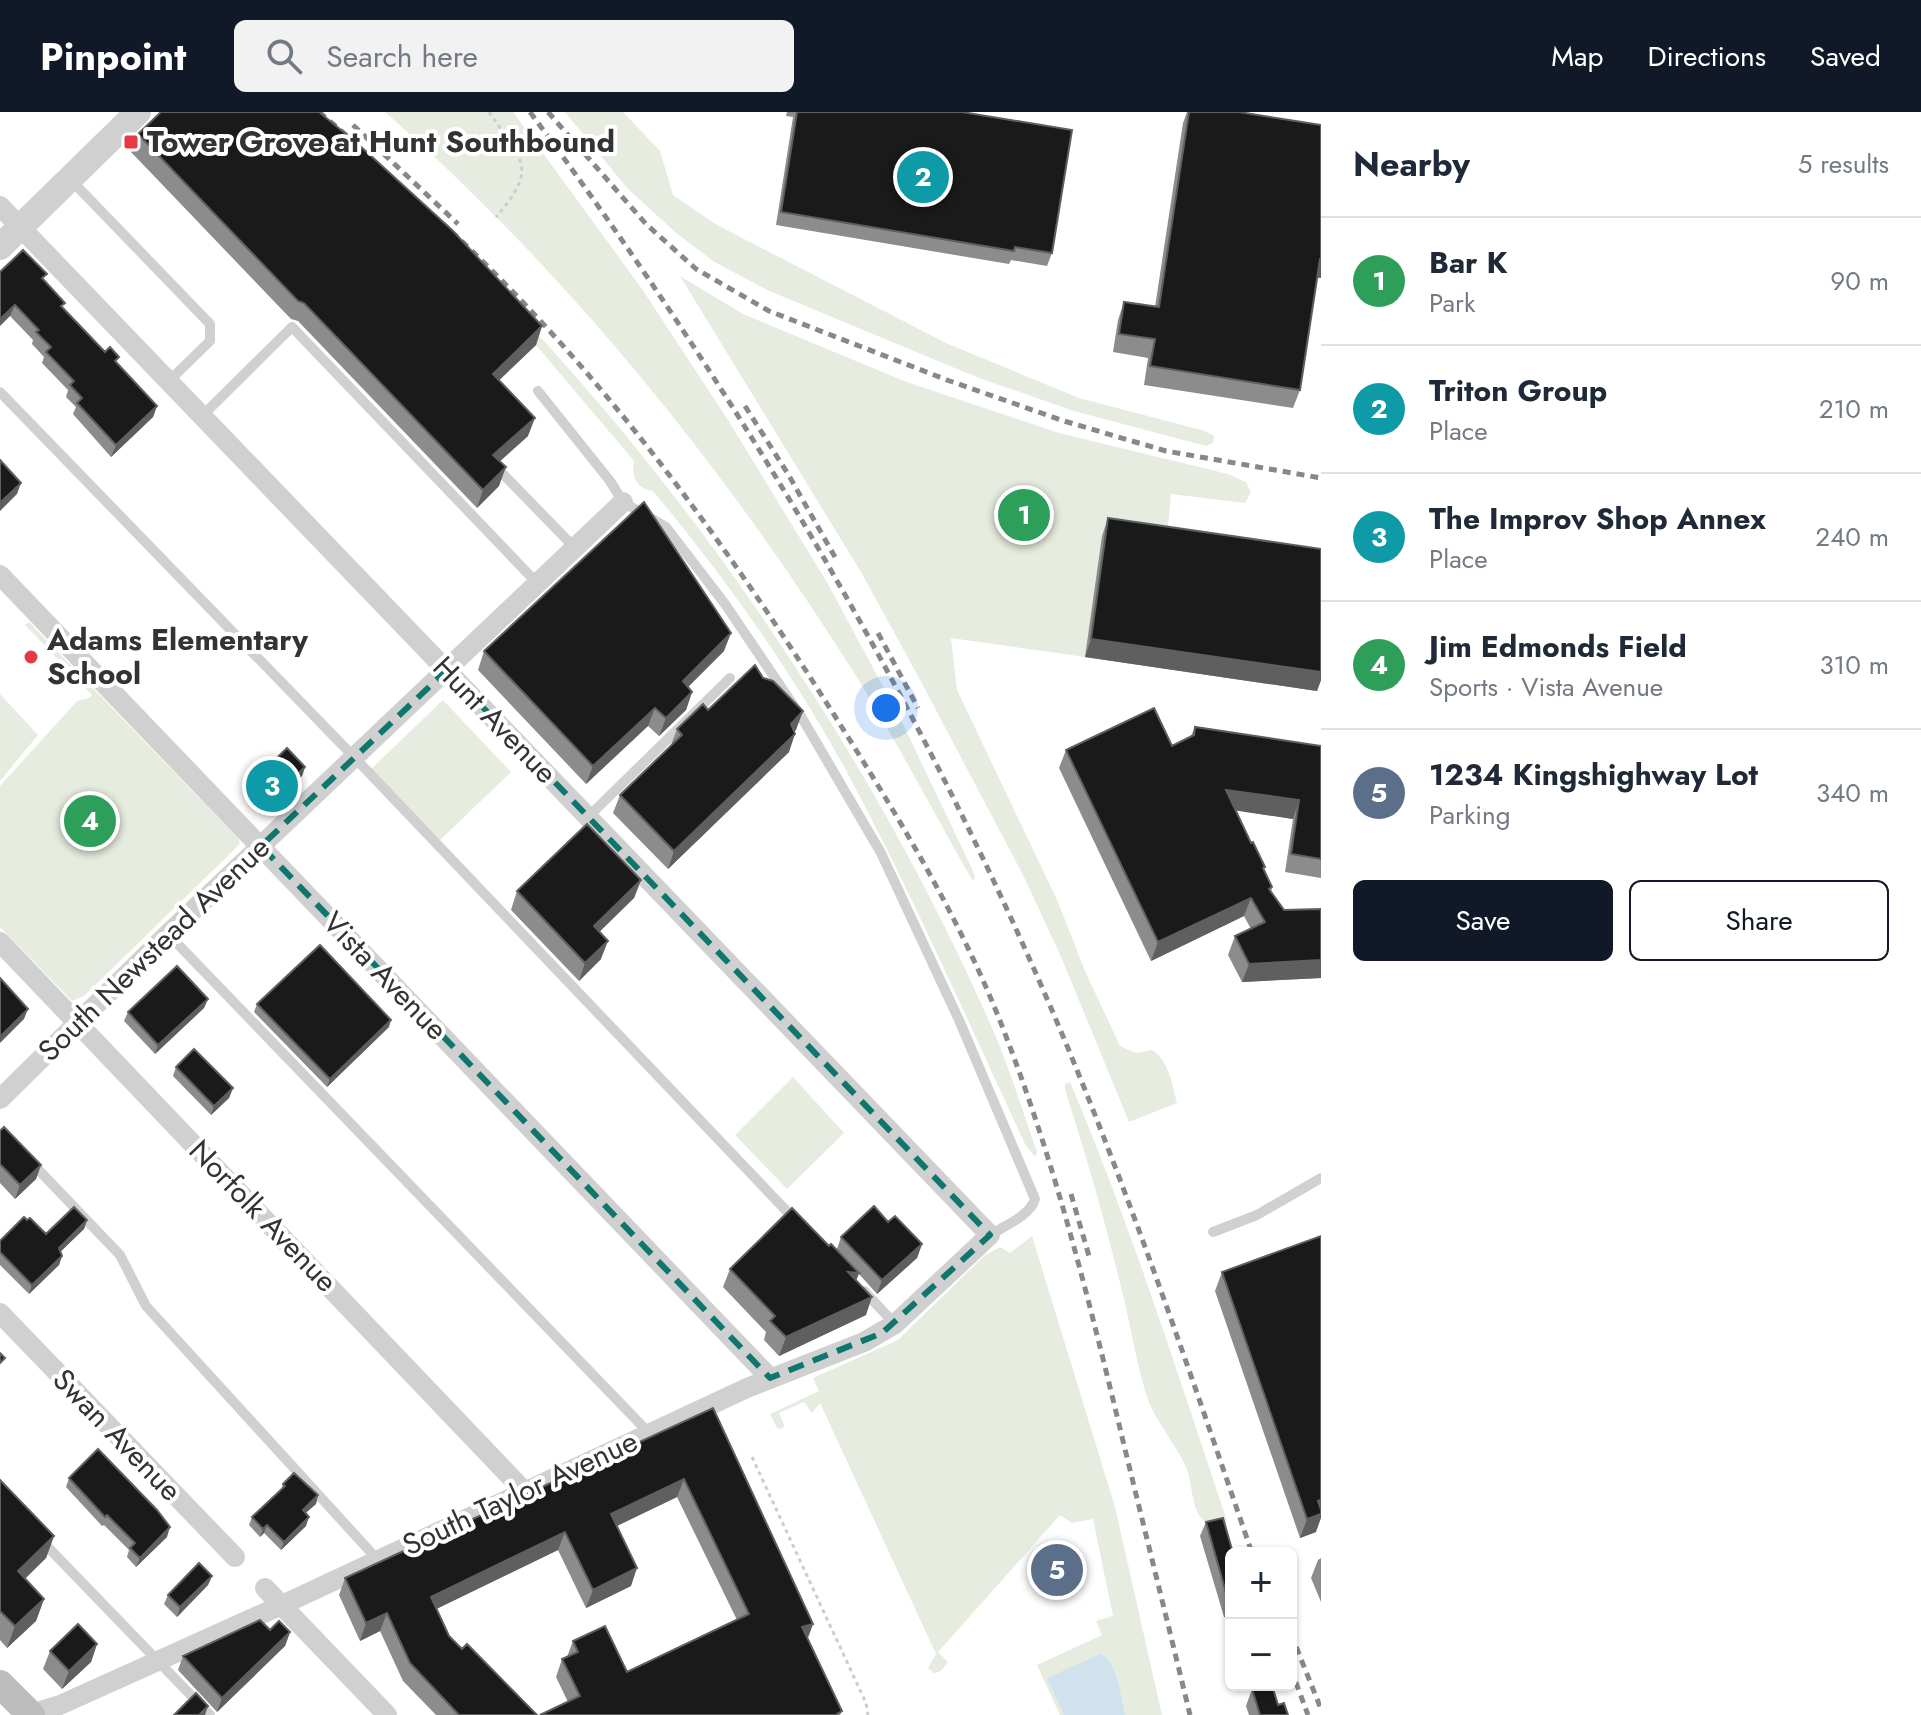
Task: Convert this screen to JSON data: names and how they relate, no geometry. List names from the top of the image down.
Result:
{
  "streets": {
    "street": [
      "Hunt Avenue",
      "South Newstead Avenue",
      "Vista Avenue",
      "Norfolk Avenue",
      "Swan Avenue",
      "South Taylor Avenue"
    ]
  },
  "crossings": [
    ["Hunt Avenue", "South Newstead Avenue"],
    ["Hunt Avenue", "South Taylor Avenue"],
    ["South Newstead Avenue", "Vista Avenue"],
    ["South Newstead Avenue", "Norfolk Avenue"],
    ["Vista Avenue", "South Taylor Avenue"],
    ["Norfolk Avenue", "South Taylor Avenue"]
  ],
  "places": {
    "transit": ["Tower Grove at Hunt Southbound"],
    "other": ["Adams Elementary School"]
  },
  "page": {
    "header": "Pinpoint",
    "search": "Search here",
    "nav": ["Map", "Directions", "Saved"],
    "heading": ["Nearby", "5 results"],
    "pins": [
      "2",
      "1",
      "3",
      "4",
      "5"
    ],
    "list": [
      {
        "mark": "1",
        "name": "Bar K",
        "note": "Park",
        "value": "90 m"
      },
      {
        "mark": "2",
        "name": "Triton Group",
        "note": "Place",
        "value": "210 m"
      },
      {
        "mark": "3",
        "name": "The Improv Shop Annex",
        "note": "Place",
        "value": "240 m"
      },
      {
        "mark": "4",
        "name": "Jim Edmonds Field",
        "note": "Sports · Vista Avenue",
        "value": "310 m"
      },
      {
        "mark": "5",
        "name": "1234 Kingshighway Lot",
        "note": "Parking",
        "value": "340 m"
      }
    ],
    "buttons": ["Save", "Share"],
    "map_buttons": ["+", "−"]
  }
}
